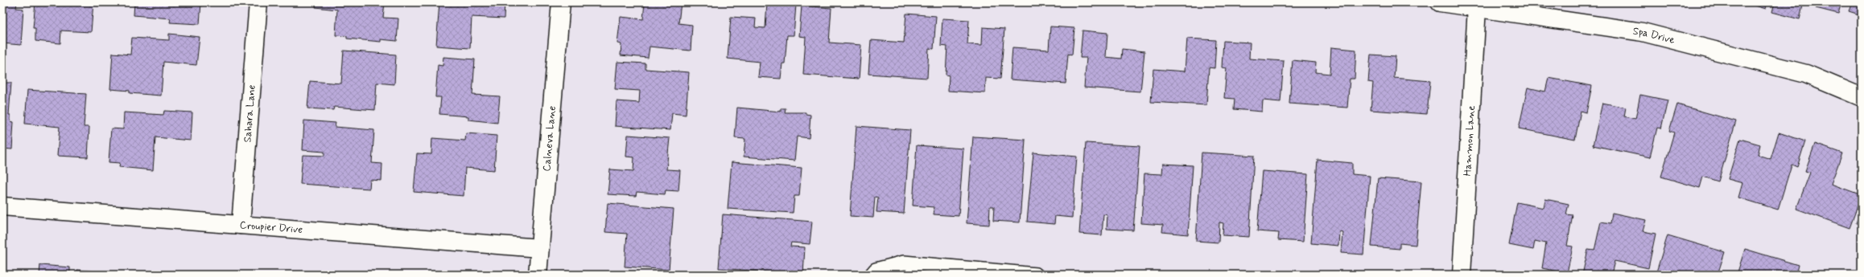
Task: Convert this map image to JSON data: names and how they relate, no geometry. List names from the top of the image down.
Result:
{
  "streets": {
    "street": [
      "Spa Drive",
      "Sahara Lane",
      "Calneva Lane",
      "Hammon Lane",
      "Croupier Drive"
    ]
  },
  "crossings": [
    ["Spa Drive", "Hammon Lane"],
    ["Sahara Lane", "Croupier Drive"],
    ["Calneva Lane", "Croupier Drive"]
  ]
}
